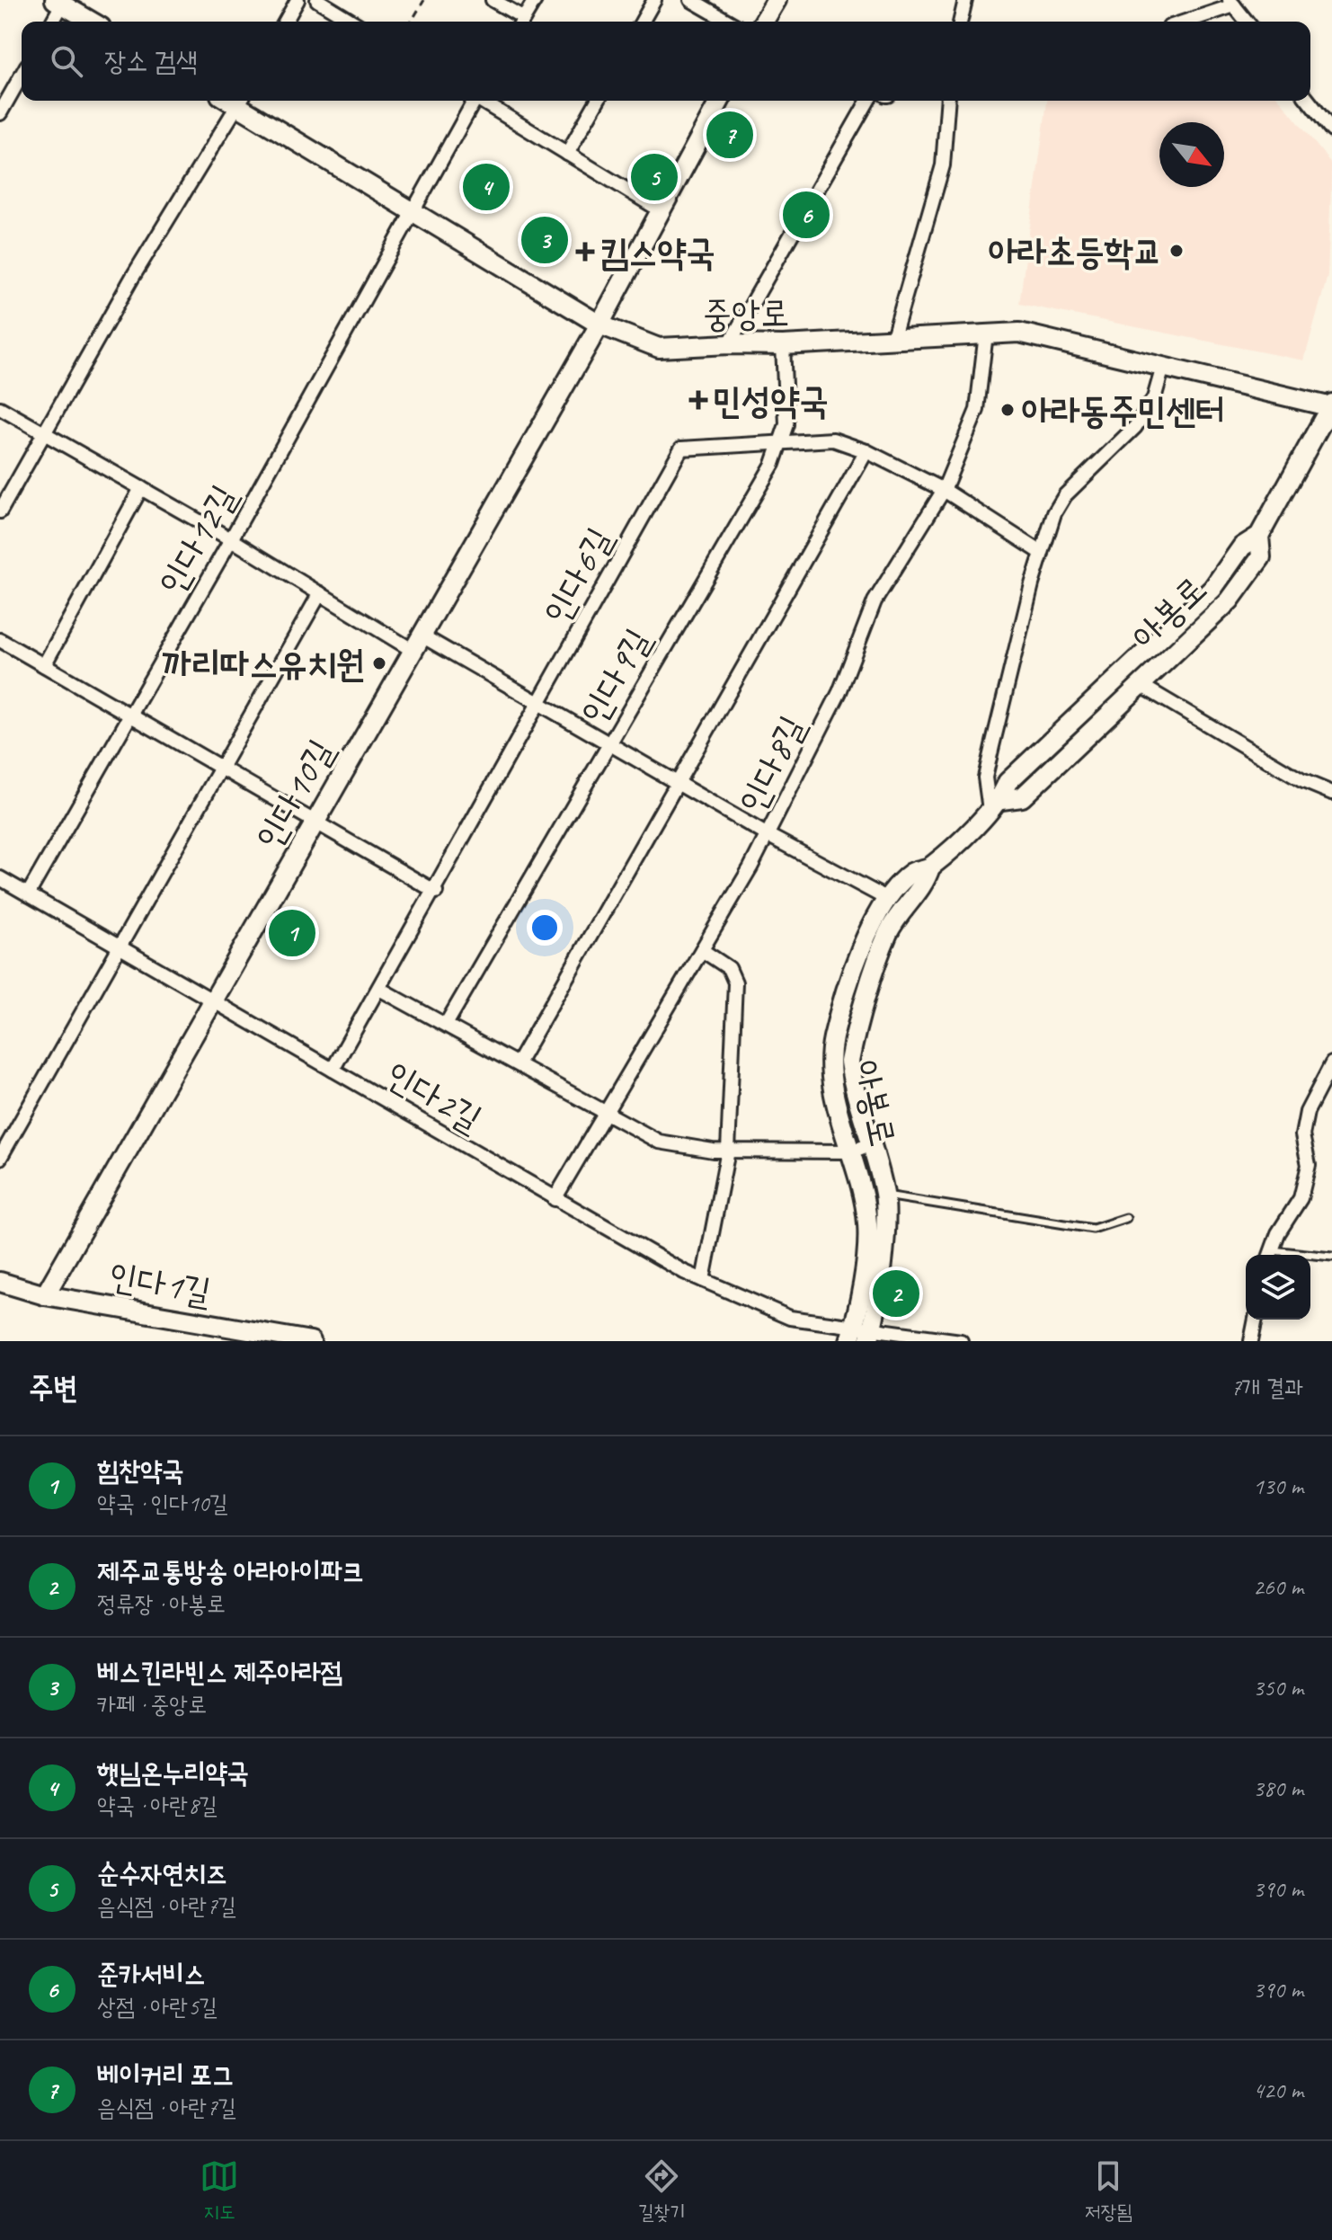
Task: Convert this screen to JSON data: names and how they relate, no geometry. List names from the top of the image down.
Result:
{
  "streets": {
    "main road": [
      "중앙로",
      "아봉로",
      "인다10길",
      "인다1길"
    ],
    "street": [
      "인다12길",
      "인다6길",
      "인다9길",
      "인다8길",
      "인다2길"
    ]
  },
  "crossings": [
    ["중앙로", "인다12길"],
    ["중앙로", "아봉로"],
    ["중앙로", "인다9길"],
    ["중앙로", "인다8길"],
    ["중앙로", "인다10길"],
    ["인다12길", "인다2길"],
    ["인다6길", "인다9길"],
    ["인다6길", "인다8길"],
    ["인다6길", "인다2길"],
    ["아봉로", "인다2길"],
    ["인다8길", "인다2길"],
    ["인다10길", "인다2길"],
    ["인다10길", "인다1길"]
  ],
  "places": {
    "other": ["아라초등학교", "아라동주민센터", "까리따스유치원"],
    "health": ["킴스약국", "민성약국"]
  },
  "north": "bottom right",
  "page": {
    "search": "장소 검색",
    "pins": [
      "7",
      "5",
      "4",
      "6",
      "3",
      "1",
      "2"
    ],
    "heading": ["주변", "7개 결과"],
    "list": [
      {
        "mark": "1",
        "name": "힘찬약국",
        "note": "약국 · 인다10길",
        "value": "130 m"
      },
      {
        "mark": "2",
        "name": "제주교통방송 아라아이파크",
        "note": "정류장 · 아봉로",
        "value": "260 m"
      },
      {
        "mark": "3",
        "name": "베스킨라빈스 제주아라점",
        "note": "카페 · 중앙로",
        "value": "350 m"
      },
      {
        "mark": "4",
        "name": "햇님온누리약국",
        "note": "약국 · 아란8길",
        "value": "380 m"
      },
      {
        "mark": "5",
        "name": "순수자연치즈",
        "note": "음식점 · 아란7길",
        "value": "390 m"
      },
      {
        "mark": "6",
        "name": "준카서비스",
        "note": "상점 · 아란5길",
        "value": "390 m"
      },
      {
        "mark": "7",
        "name": "베이커리 포그",
        "note": "음식점 · 아란7길",
        "value": "420 m"
      }
    ],
    "nav": ["지도", "길찾기", "저장됨"]
  }
}
